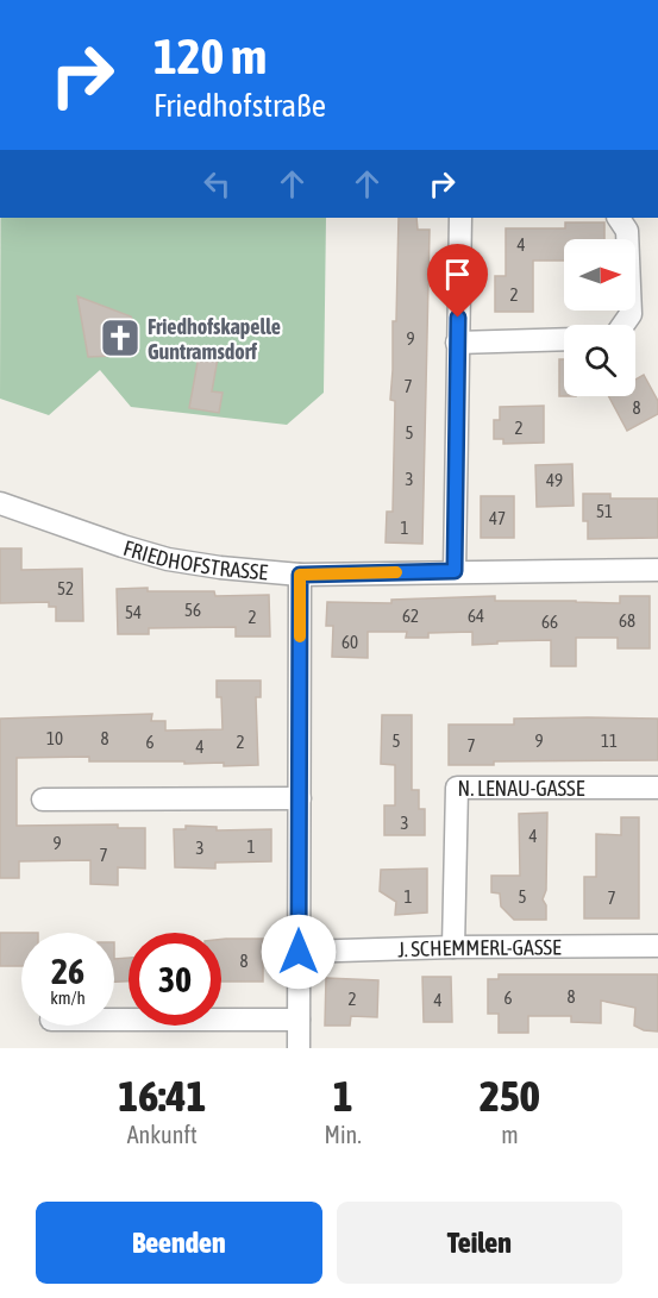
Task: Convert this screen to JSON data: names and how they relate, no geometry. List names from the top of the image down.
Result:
{
  "streets": {
    "street": ["FRIEDHOFSTRASSE", "N. LENAU-GASSE", "J. SCHEMMERL-GASSE"]
  },
  "crossings": [
    ["N. LENAU-GASSE", "J. SCHEMMERL-GASSE"]
  ],
  "places": {
    "church": ["Friedhofskapelle Guntramsdorf"]
  },
  "house_numbers": [
    "4",
    "2",
    "9",
    "7",
    "8",
    "2",
    "5",
    "3",
    "49",
    "51",
    "47",
    "1",
    "52",
    "56",
    "54",
    "62",
    "64",
    "2",
    "68",
    "66",
    "60",
    "10",
    "8",
    "5",
    "9",
    "11",
    "6",
    "2",
    "7",
    "4",
    "3",
    "4",
    "9",
    "1",
    "3",
    "7",
    "1",
    "5",
    "7",
    "8",
    "8",
    "6",
    "2",
    "4"
  ],
  "north": "right",
  "page": {
    "turn": ["120 m", "Friedhofstraße"],
    "speed": "26 km/h",
    "limit": "30",
    "eta": [
      "16:41",
      "Ankunft",
      "1",
      "Min.",
      "250",
      "m"
    ],
    "buttons": ["Beenden", "Teilen"]
  }
}
